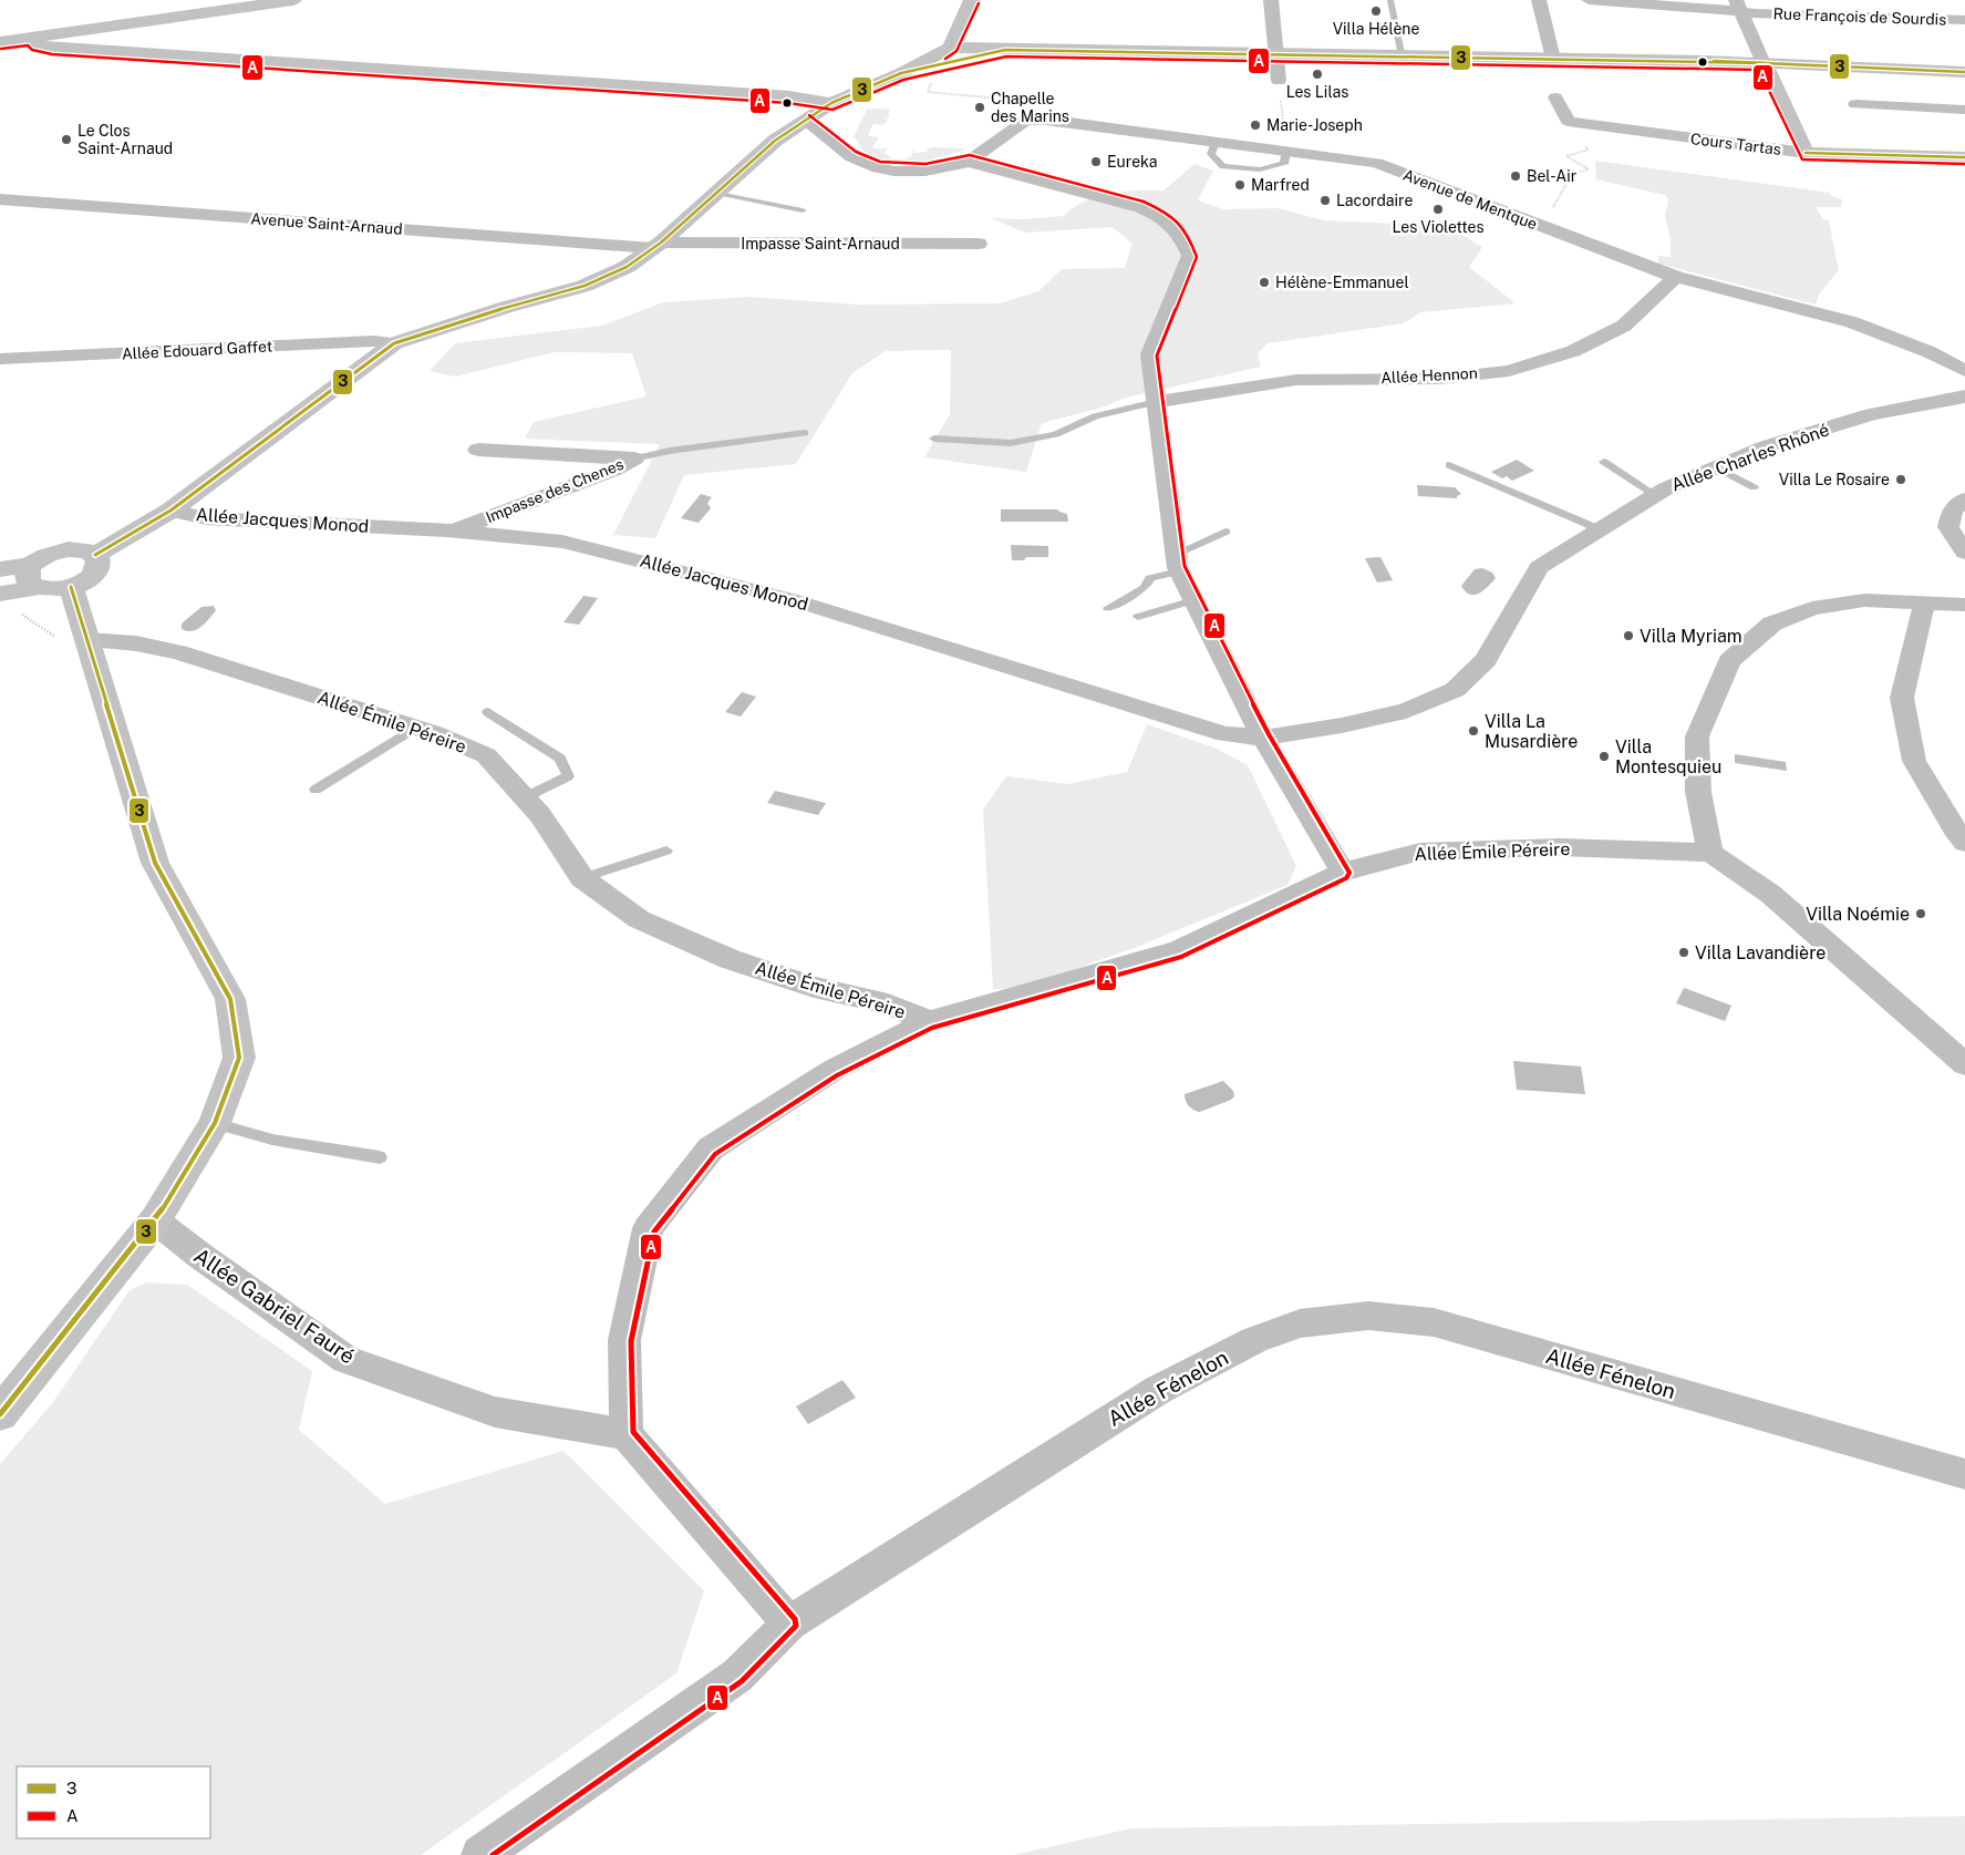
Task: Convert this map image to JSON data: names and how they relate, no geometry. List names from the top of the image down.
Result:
{
  "streets": {
    "street": [
      "Rue François de Sourdis",
      "Cours Tartas",
      "Avenue de Mentque",
      "Avenue Saint-Arnaud",
      "Impasse Saint-Arnaud",
      "Allée Edouard Gaffet",
      "Allée Hennon",
      "Allée Charles Rhôné",
      "Impasse des Chenes",
      "Allée Jacques Monod",
      "Allée Émile Péreire",
      "Allée Gabriel Fauré",
      "Allée Fénelon"
    ]
  },
  "crossings": [
    ["Avenue de Mentque", "Allée Hennon"],
    ["Avenue Saint-Arnaud", "Impasse Saint-Arnaud"],
    ["Allée Charles Rhôné", "Allée Jacques Monod"],
    ["Impasse des Chenes", "Allée Jacques Monod"]
  ],
  "places": [
    "Villa Hélène",
    "Les Lilas",
    "Chapelle des Marins",
    "Marie-Joseph",
    "Le Clos Saint-Arnaud",
    "Eureka",
    "Bel-Air",
    "Marfred",
    "Lacordaire",
    "Les Violettes",
    "Hélène-Emmanuel",
    "Villa Le Rosaire",
    "Villa Myriam",
    "Villa La Musardière",
    "Villa Montesquieu",
    "Villa Noémie",
    "Villa Lavandière"
  ],
  "lines": ["transit line A", "transit line 3"],
  "legend": ["3", "A"]
}
